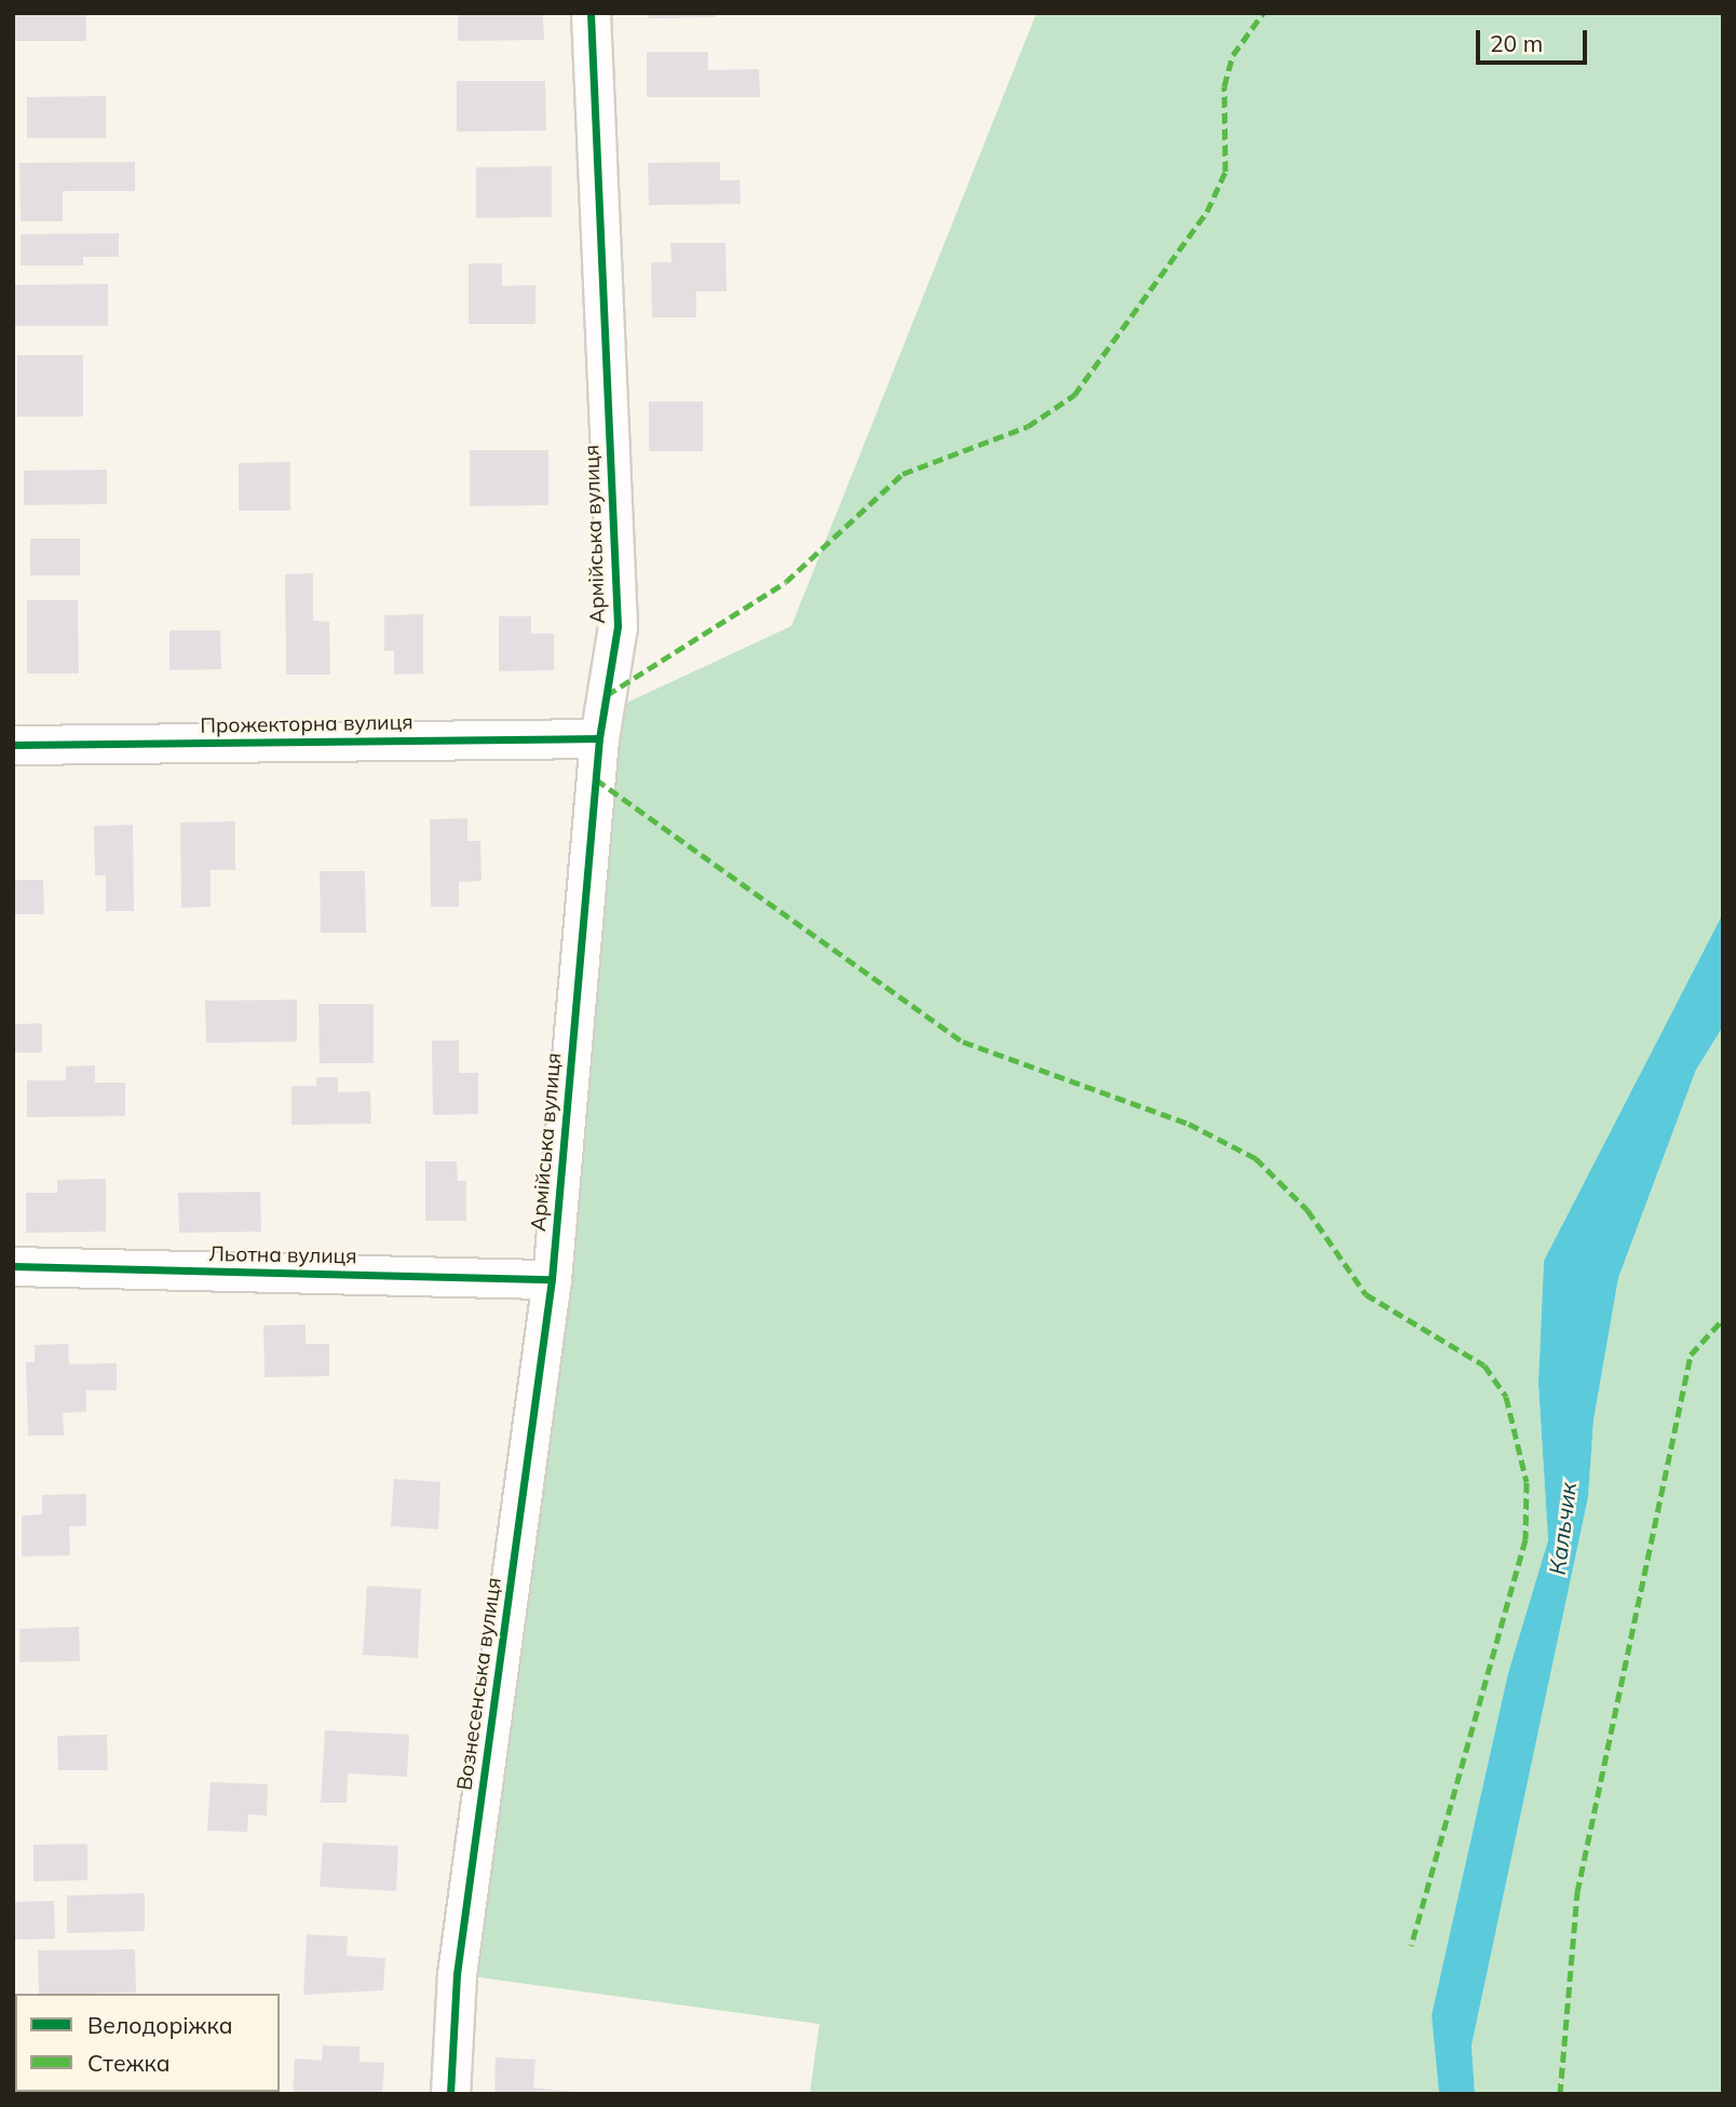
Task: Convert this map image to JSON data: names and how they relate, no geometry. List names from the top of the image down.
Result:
{
  "streets": {
    "street": [
      "Армійська вулиця",
      "Прожекторна вулиця",
      "Льотна вулиця",
      "Вознесенська вулиця"
    ]
  },
  "crossings": [
    ["Армійська вулиця", "Прожекторна вулиця"],
    ["Армійська вулиця", "Льотна вулиця"],
    ["Армійська вулиця", "Вознесенська вулиця"],
    ["Льотна вулиця", "Вознесенська вулиця"]
  ],
  "water": ["Кальчик"],
  "legend": ["Велодоріжка", "Стежка"],
  "scale_bar": "20 m"
}
